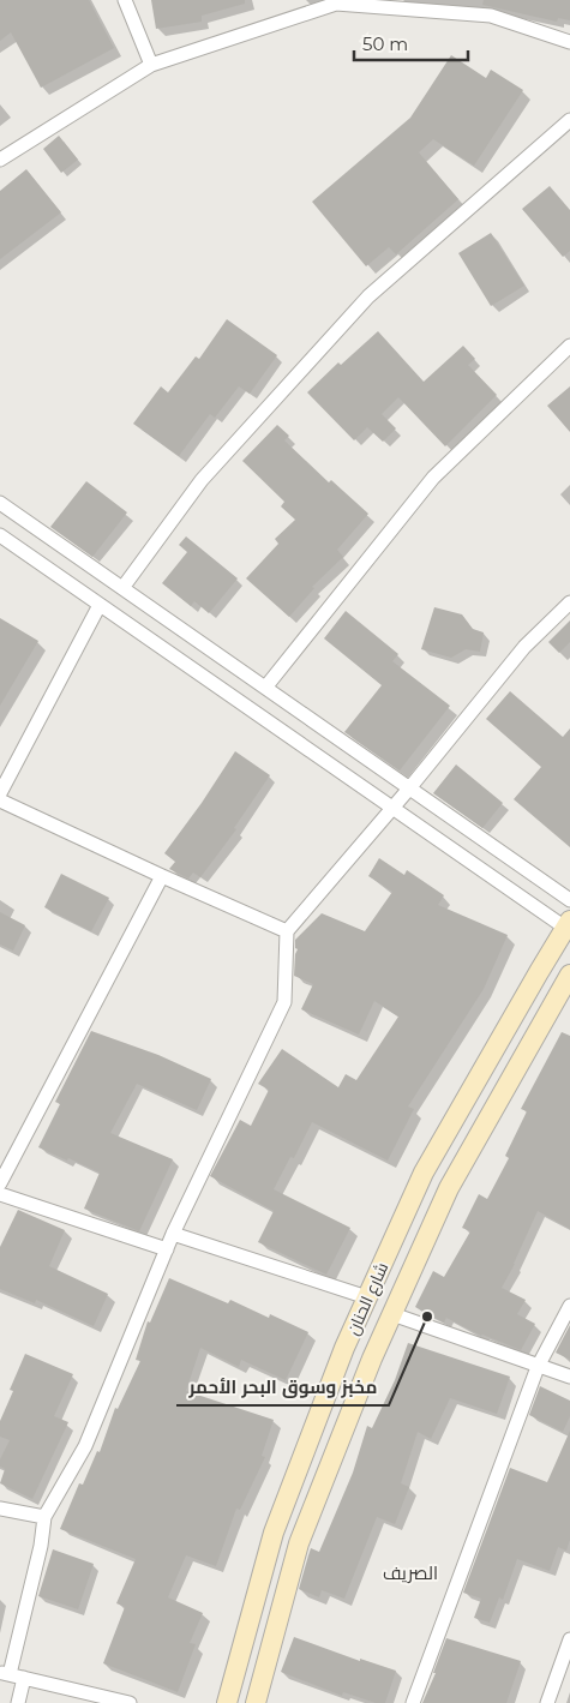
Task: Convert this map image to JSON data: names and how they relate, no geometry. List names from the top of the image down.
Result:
{
  "streets": {
    "main road": ["شارع الحنان"]
  },
  "districts": ["الصريف"],
  "places": ["مخبز وسوق البحر الأحمر"],
  "scale_bar": "50 m"
}
